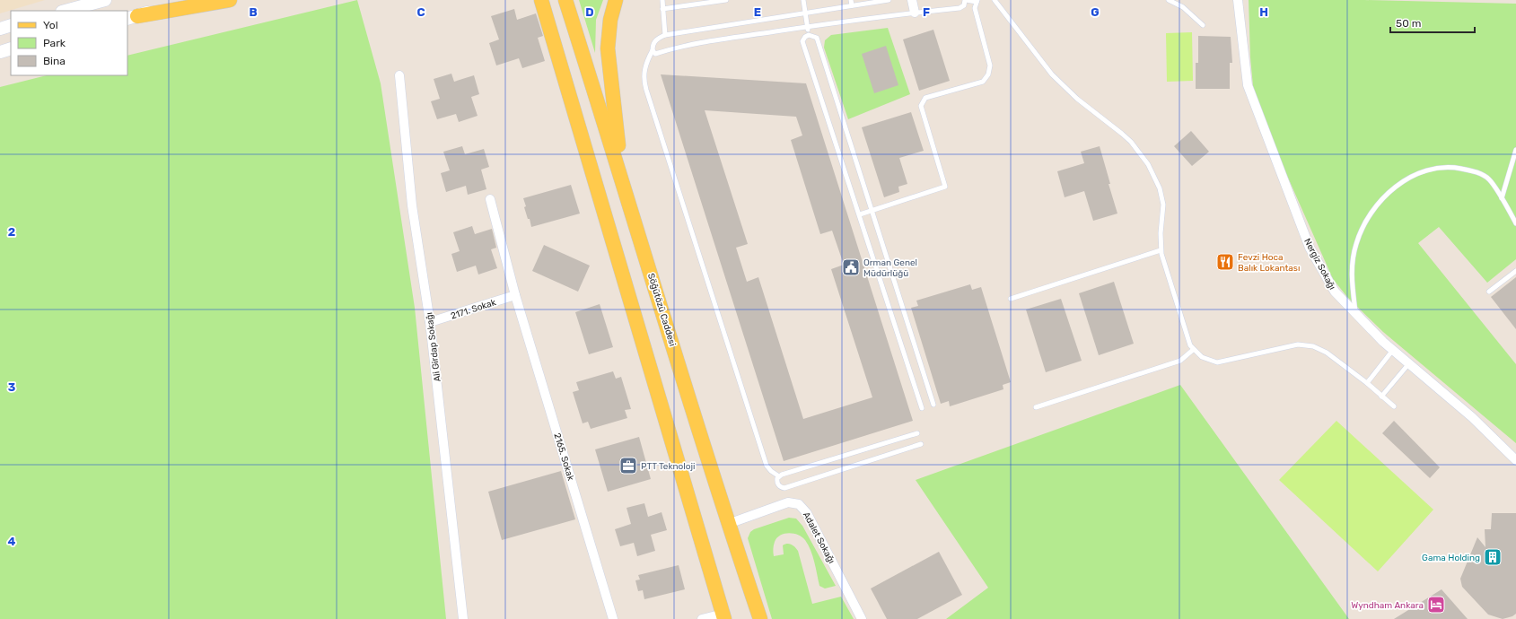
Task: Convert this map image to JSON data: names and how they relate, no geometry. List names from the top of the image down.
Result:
{
  "streets": {
    "main road": ["Söğütözü Caddesi"],
    "street": [
      "Nergiz Sokağı",
      "2171. Sokak",
      "Ali Girdap Sokağı",
      "2165. Sokak",
      "Adalet Sokağı"
    ]
  },
  "crossings": [
    ["2171. Sokak", "Ali Girdap Sokağı"],
    ["2171. Sokak", "2165. Sokak"],
    ["Söğütözü Caddesi", "Adalet Sokağı"]
  ],
  "places": {
    "restaurant": ["Fevzi Hoca Balık Lokantası"],
    "public building": ["Orman Genel Müdürlüğü"],
    "office": ["PTT Teknoloji"],
    "building": ["Gama Holding"],
    "hotel": ["Wyndham Ankara"]
  },
  "legend": ["Yol", "Park", "Bina"],
  "scale_bar": "50 m",
  "grid": {
    "columns": [
      "B",
      "C",
      "D",
      "E",
      "F",
      "G",
      "H"
    ],
    "rows": ["2", "3", "4"]
  }
}
